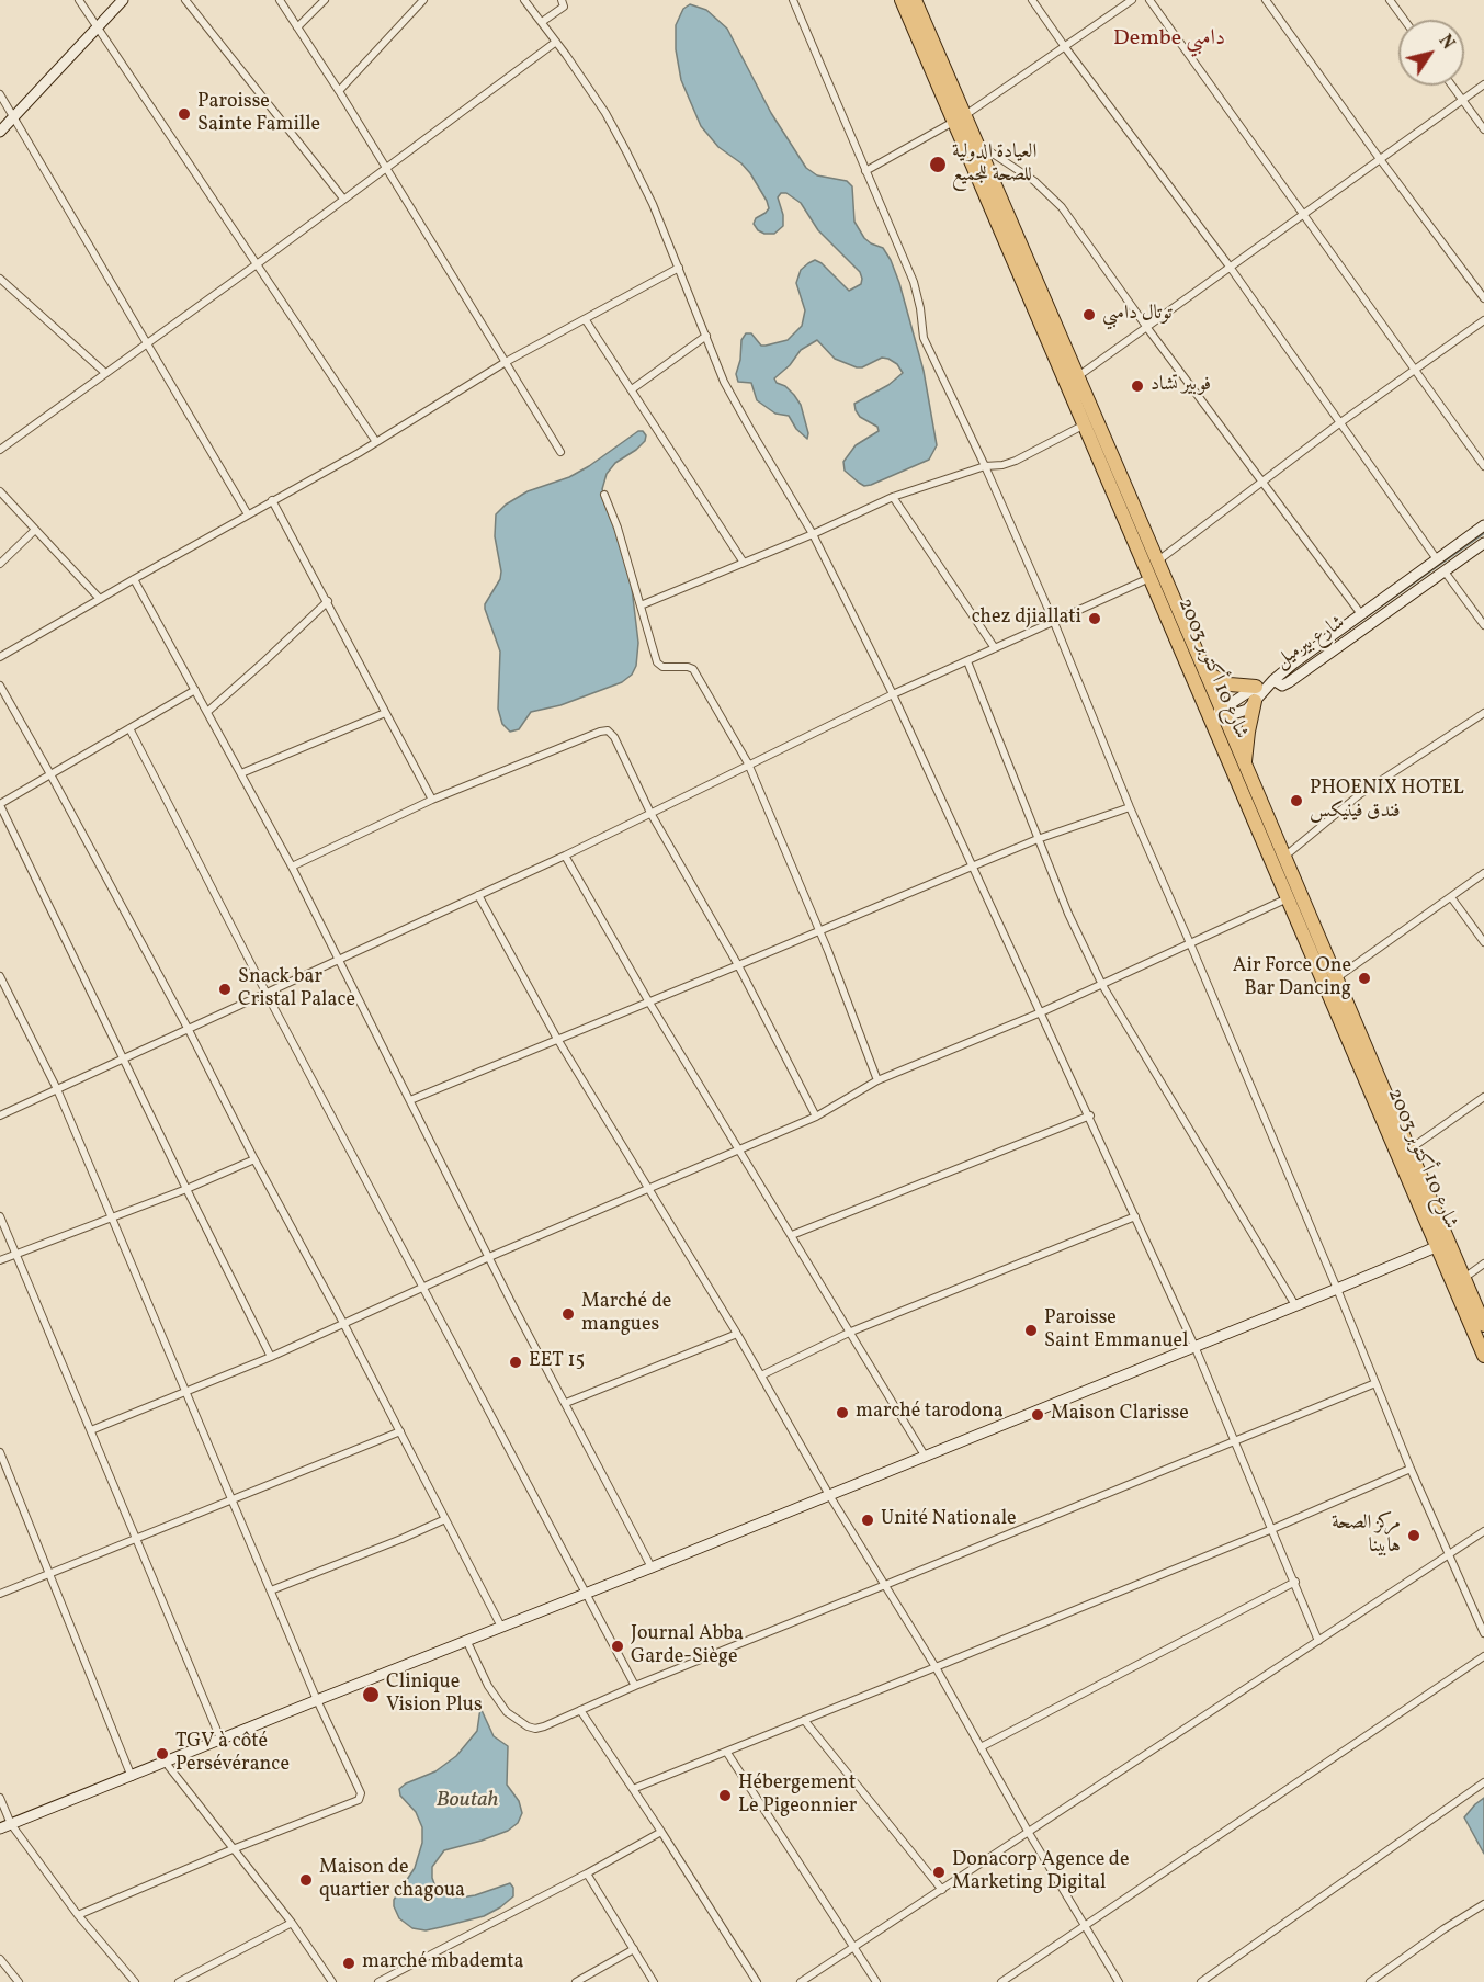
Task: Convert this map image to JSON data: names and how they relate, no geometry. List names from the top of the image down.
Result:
{
  "streets": {
    "highway": ["شارع 10 أكتوبر 2003"],
    "street": ["شارع بيرميل"]
  },
  "districts": ["Dembe دامبي"],
  "water": ["Boutah"],
  "places": [
    "Paroisse Sainte Famille",
    "العيادة الدولية للصحة للجميع",
    "توتال دامبي",
    "فوبير تشاد",
    "chez djiallati",
    "PHOENIX HOTEL فندق فينيكس",
    "Air Force One Bar Dancing",
    "Snack bar Cristal Palace",
    "Marché de mangues",
    "Paroisse Saint Emmanuel",
    "EET 15",
    "marché tarodona",
    "Maison Clarisse",
    "Unité Nationale",
    "مركز الصحة هابينا",
    "Journal Abba Garde-Siège",
    "Clinique Vision Plus",
    "TGV à côté Persévérance",
    "Hébergement Le Pigeonnier",
    "Donacorp Agence de Marketing Digital",
    "Maison de quartier chagoua",
    "marché mbademta"
  ],
  "north": "top right"
}
